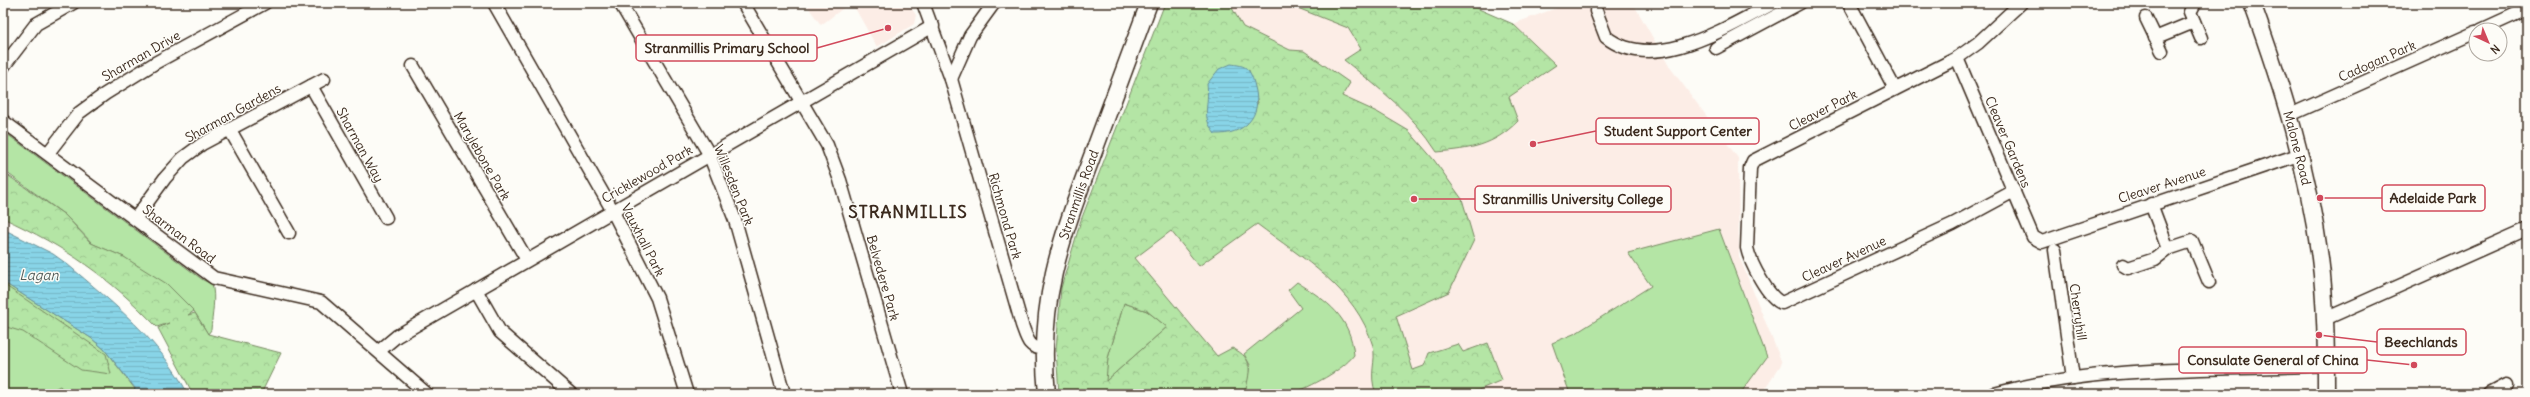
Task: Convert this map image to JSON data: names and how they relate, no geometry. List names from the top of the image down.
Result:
{
  "streets": {
    "street": [
      "Sharman Drive",
      "Cadogan Park",
      "Cleaver Park",
      "Sharman Gardens",
      "Cleaver Gardens",
      "Sharman Way",
      "Malone Road",
      "Marylebone Park",
      "Cricklewood Park",
      "Willesden Park",
      "Cleaver Avenue",
      "Stranmillis Road",
      "Richmond Park",
      "Sharman Road",
      "Vauxhall Park",
      "Belvedere Park",
      "Cherryhill"
    ]
  },
  "crossings": [
    ["Sharman Drive", "Sharman Road"],
    ["Cadogan Park", "Malone Road"],
    ["Cleaver Park", "Cleaver Gardens"],
    ["Cleaver Park", "Cleaver Avenue"],
    ["Sharman Gardens", "Sharman Way"],
    ["Sharman Gardens", "Sharman Road"],
    ["Cleaver Gardens", "Cleaver Avenue"],
    ["Malone Road", "Cleaver Avenue"],
    ["Marylebone Park", "Cricklewood Park"],
    ["Cricklewood Park", "Willesden Park"],
    ["Cricklewood Park", "Richmond Park"],
    ["Cricklewood Park", "Sharman Road"],
    ["Cricklewood Park", "Vauxhall Park"],
    ["Cricklewood Park", "Belvedere Park"],
    ["Stranmillis Road", "Richmond Park"]
  ],
  "districts": ["STRANMILLIS"],
  "water": ["Lagan"],
  "places": [
    "Stranmillis Primary School",
    "Student Support Center",
    "Adelaide Park",
    "Stranmillis University College",
    "Beechlands",
    "Consulate General of China"
  ],
  "north": "bottom right"
}
